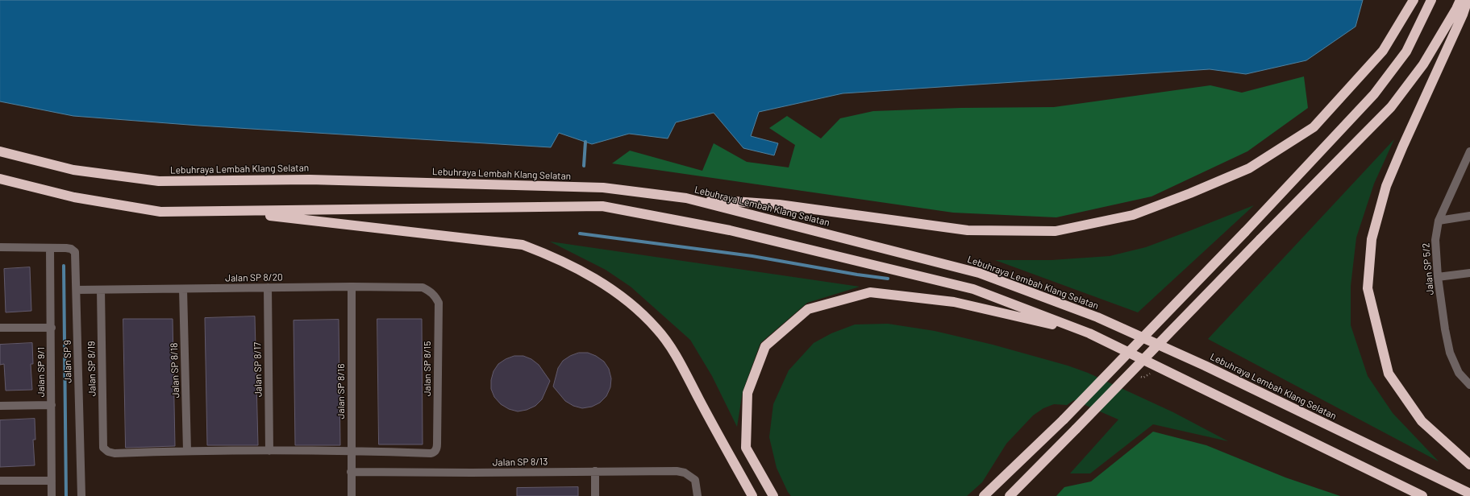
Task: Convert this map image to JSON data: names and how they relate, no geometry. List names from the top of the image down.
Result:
{
  "streets": {
    "highway": ["Lebuhraya Lembah Klang Selatan"],
    "street": [
      "Jalan SP 5/2",
      "Jalan SP 8/20",
      "Jalan SP 9",
      "Jalan SP 8/19",
      "Jalan SP 8/15",
      "Jalan SP 8/17",
      "Jalan SP 8/18",
      "Jalan SP 9/1",
      "Jalan SP 8/16",
      "Jalan SP 8/13"
    ]
  },
  "crossings": [
    ["Jalan SP 8/20", "Jalan SP 9"],
    ["Jalan SP 8/20", "Jalan SP 8/19"],
    ["Jalan SP 8/20", "Jalan SP 8/15"],
    ["Jalan SP 8/20", "Jalan SP 8/17"],
    ["Jalan SP 8/20", "Jalan SP 8/18"],
    ["Jalan SP 8/20", "Jalan SP 8/16"],
    ["Jalan SP 9", "Jalan SP 9/1"],
    ["Jalan SP 8/19", "Jalan SP 8/18"],
    ["Jalan SP 8/15", "Jalan SP 8/16"],
    ["Jalan SP 8/16", "Jalan SP 8/13"]
  ]
}
